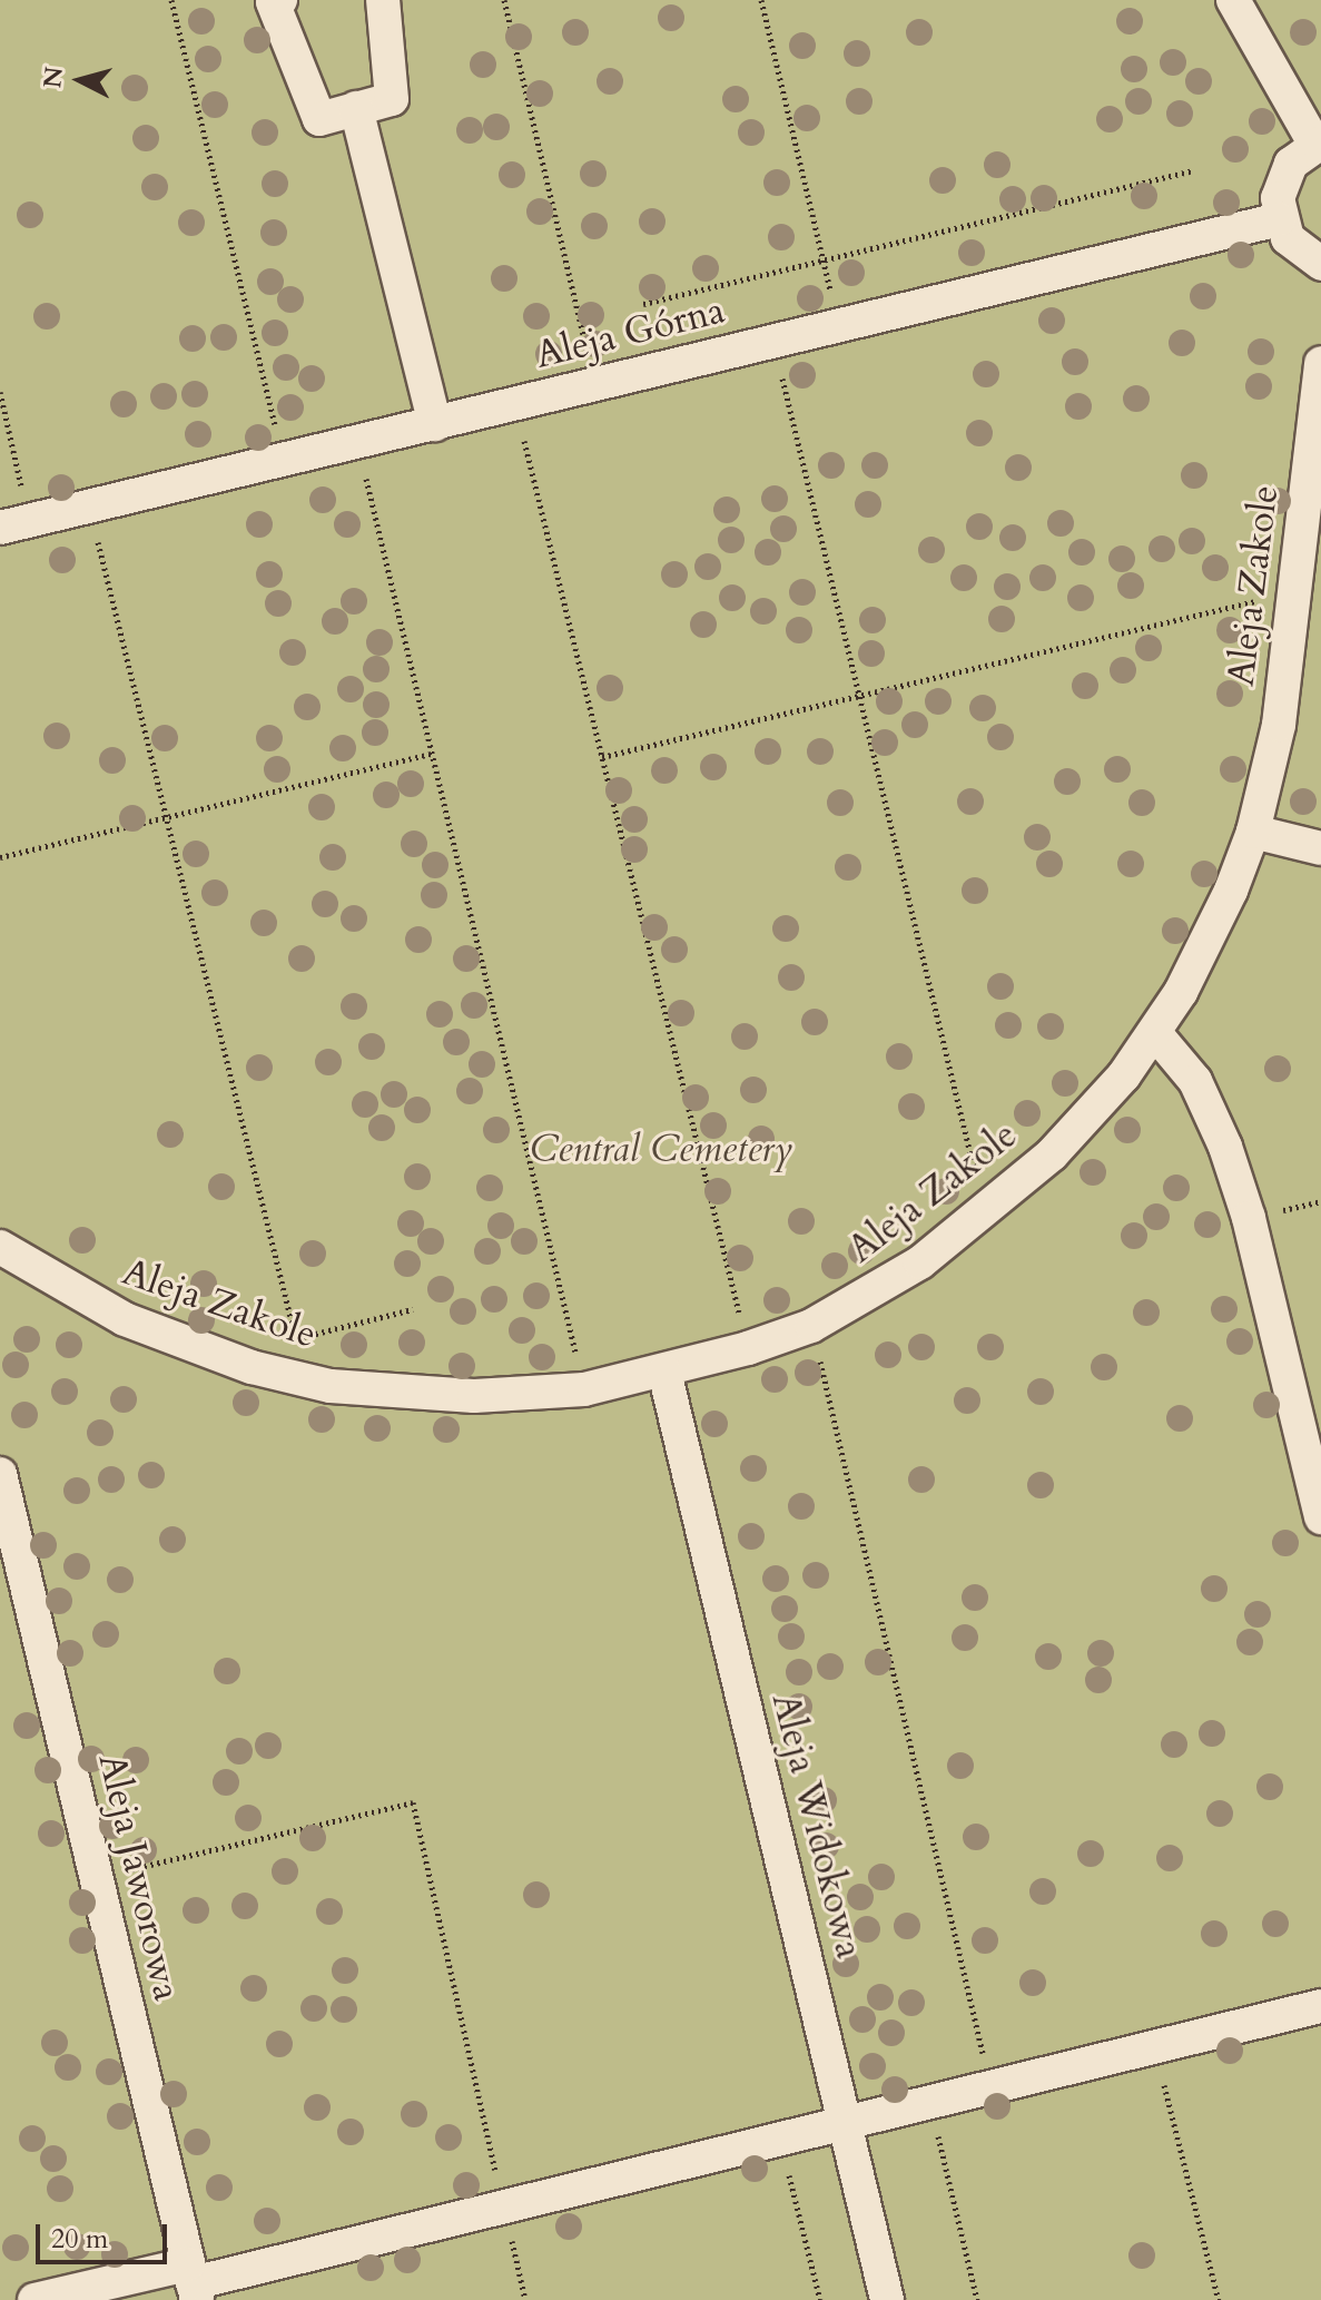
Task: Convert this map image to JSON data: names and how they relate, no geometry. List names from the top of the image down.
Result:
{
  "streets": {
    "street": [
      "Aleja Górna",
      "Aleja Zakole",
      "Aleja Widokowa",
      "Aleja Jaworowa"
    ]
  },
  "crossings": [
    ["Aleja Zakole", "Aleja Widokowa"]
  ],
  "parks": ["Central Cemetery"],
  "scale_bar": "20 m",
  "north": "left"
}
